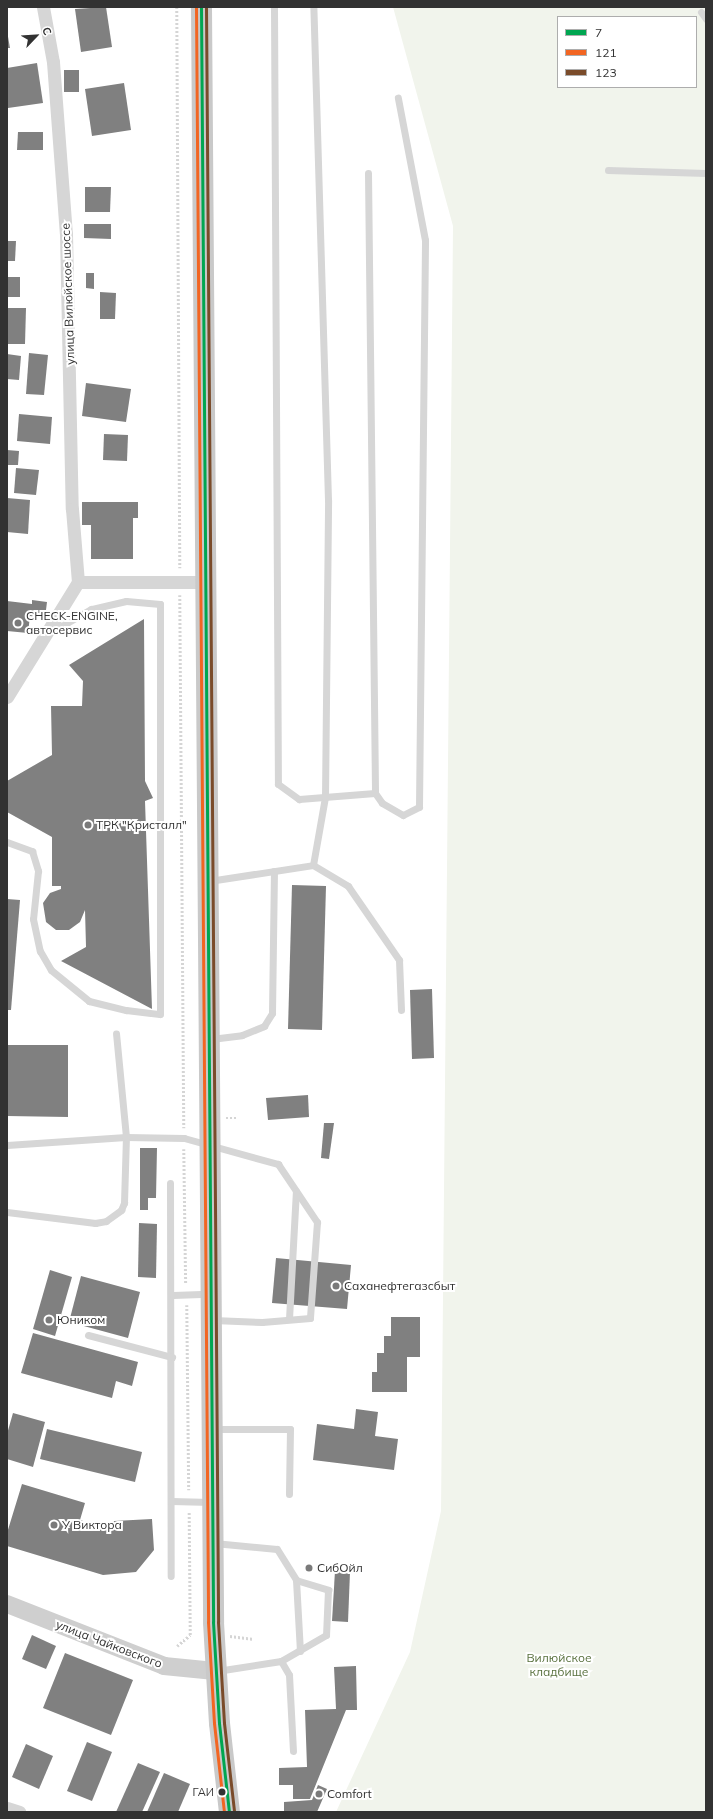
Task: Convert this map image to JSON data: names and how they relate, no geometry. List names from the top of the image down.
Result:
{
  "streets": {
    "main road": ["улица Чайковского"],
    "street": ["улица Вилюйское шоссе"]
  },
  "parks": ["Вилюйское кладбище"],
  "places": [
    "CHECK-ENGINE, автосервис",
    "ТРК \"Кристалл\"",
    "Саханефтегазсбыт",
    "Юником",
    "У Виктора",
    "СибОйл",
    "ГАИ",
    "Comfort"
  ],
  "lines": ["transit line 7", "transit line 121", "transit line 123"],
  "legend": ["7", "121", "123"],
  "north": "top right"
}
